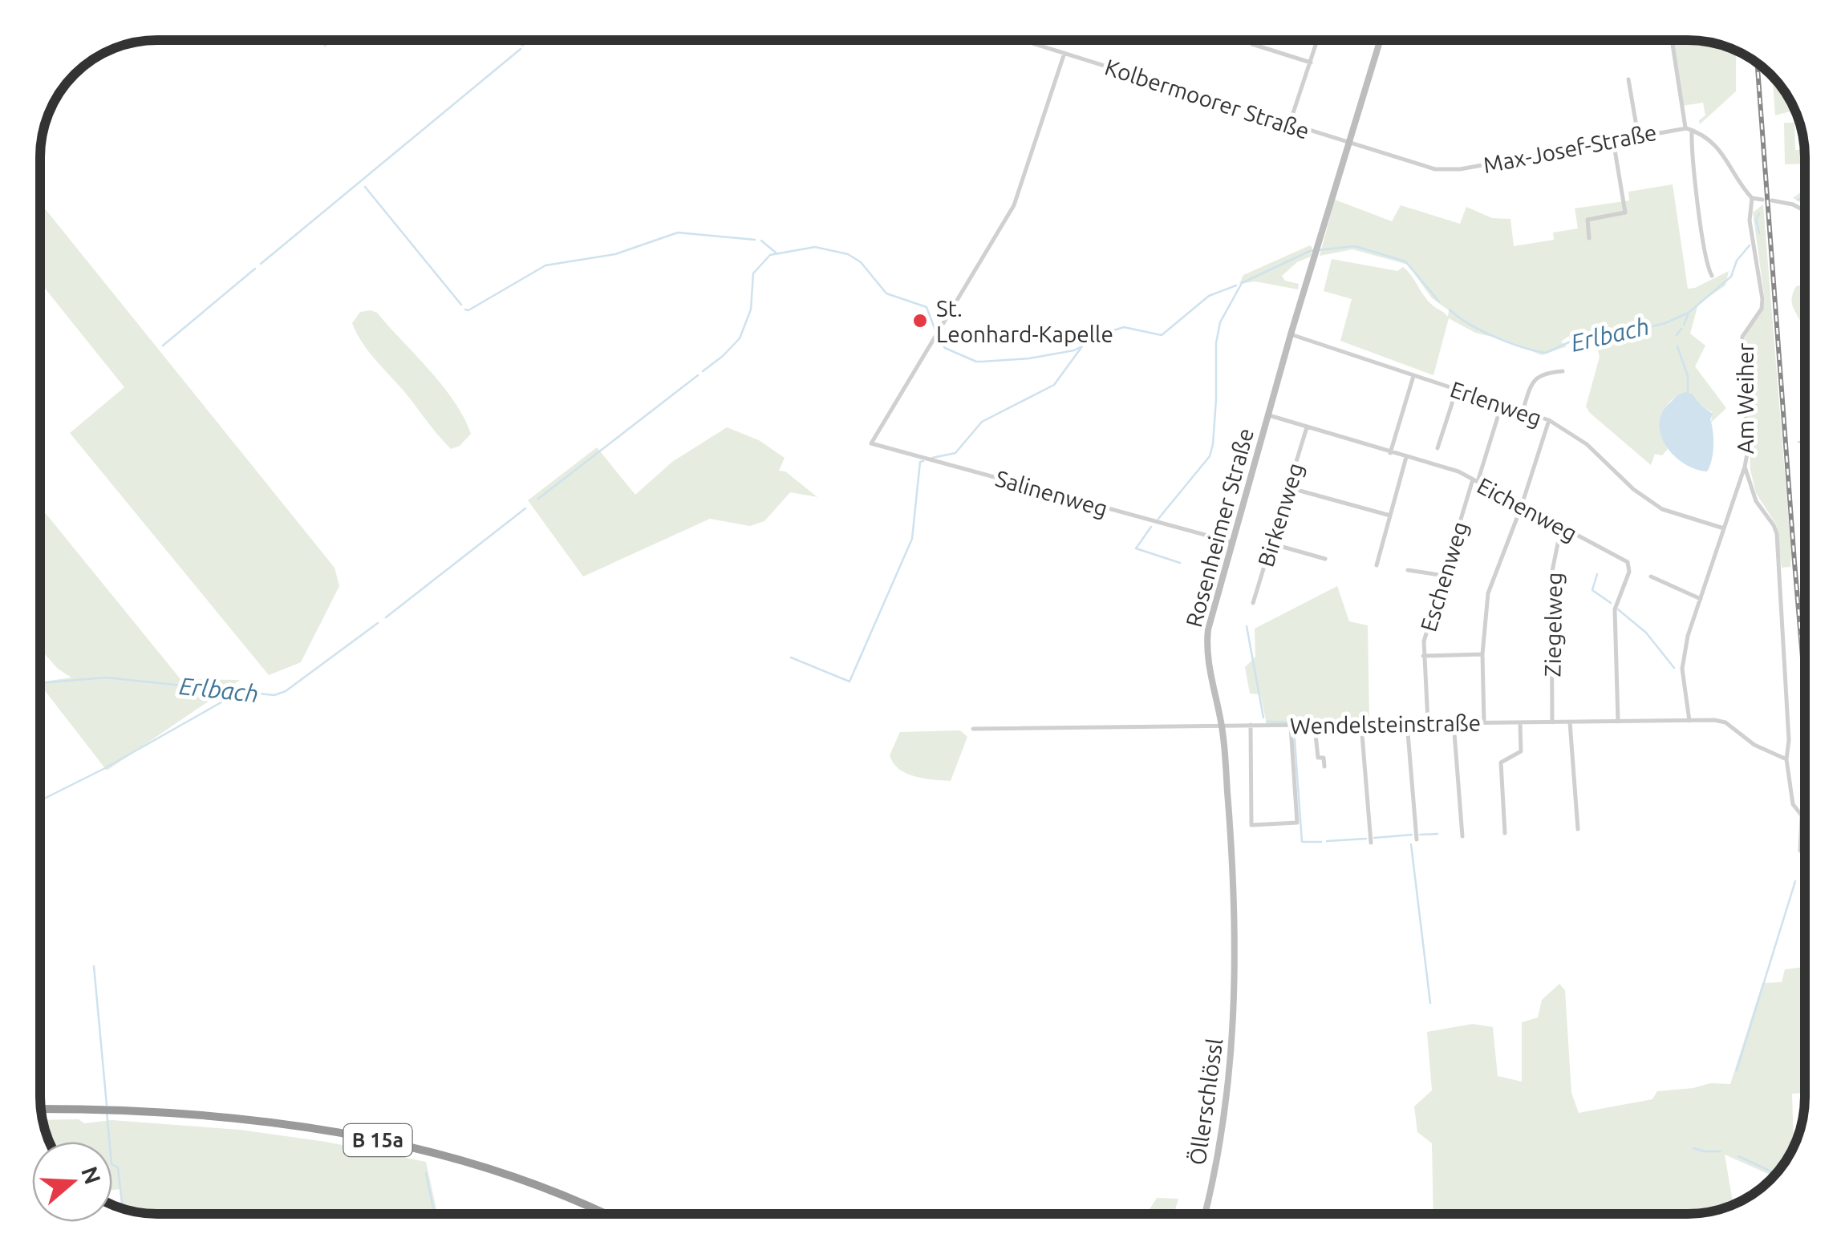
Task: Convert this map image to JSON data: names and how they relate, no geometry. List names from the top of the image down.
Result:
{
  "streets": {
    "highway": ["B 15a"],
    "street": [
      "Kolbermoorer Straße",
      "Max-Josef-Straße",
      "Am Weiher",
      "Erlenweg",
      "Salinenweg",
      "Eichenweg",
      "Birkenweg",
      "Rosenheimer Straße",
      "Eschenweg",
      "Ziegelweg",
      "Wendelsteinstraße",
      "Öllerschlössl"
    ]
  },
  "crossings": [
    ["Kolbermoorer Straße", "Max-Josef-Straße"],
    ["Kolbermoorer Straße", "Salinenweg"],
    ["Kolbermoorer Straße", "Rosenheimer Straße"],
    ["Max-Josef-Straße", "Am Weiher"],
    ["Max-Josef-Straße", "Rosenheimer Straße"],
    ["Am Weiher", "Erlenweg"],
    ["Am Weiher", "Wendelsteinstraße"],
    ["Erlenweg", "Rosenheimer Straße"],
    ["Erlenweg", "Eschenweg"],
    ["Salinenweg", "Rosenheimer Straße"],
    ["Eichenweg", "Birkenweg"],
    ["Eichenweg", "Rosenheimer Straße"],
    ["Eichenweg", "Eschenweg"],
    ["Eichenweg", "Ziegelweg"],
    ["Eichenweg", "Wendelsteinstraße"],
    ["Rosenheimer Straße", "Wendelsteinstraße"],
    ["Rosenheimer Straße", "Öllerschlössl"],
    ["Eschenweg", "Wendelsteinstraße"],
    ["Ziegelweg", "Wendelsteinstraße"]
  ],
  "water": ["Erlbach"],
  "places": ["St. Leonhard-Kapelle"],
  "north": "right"
}
